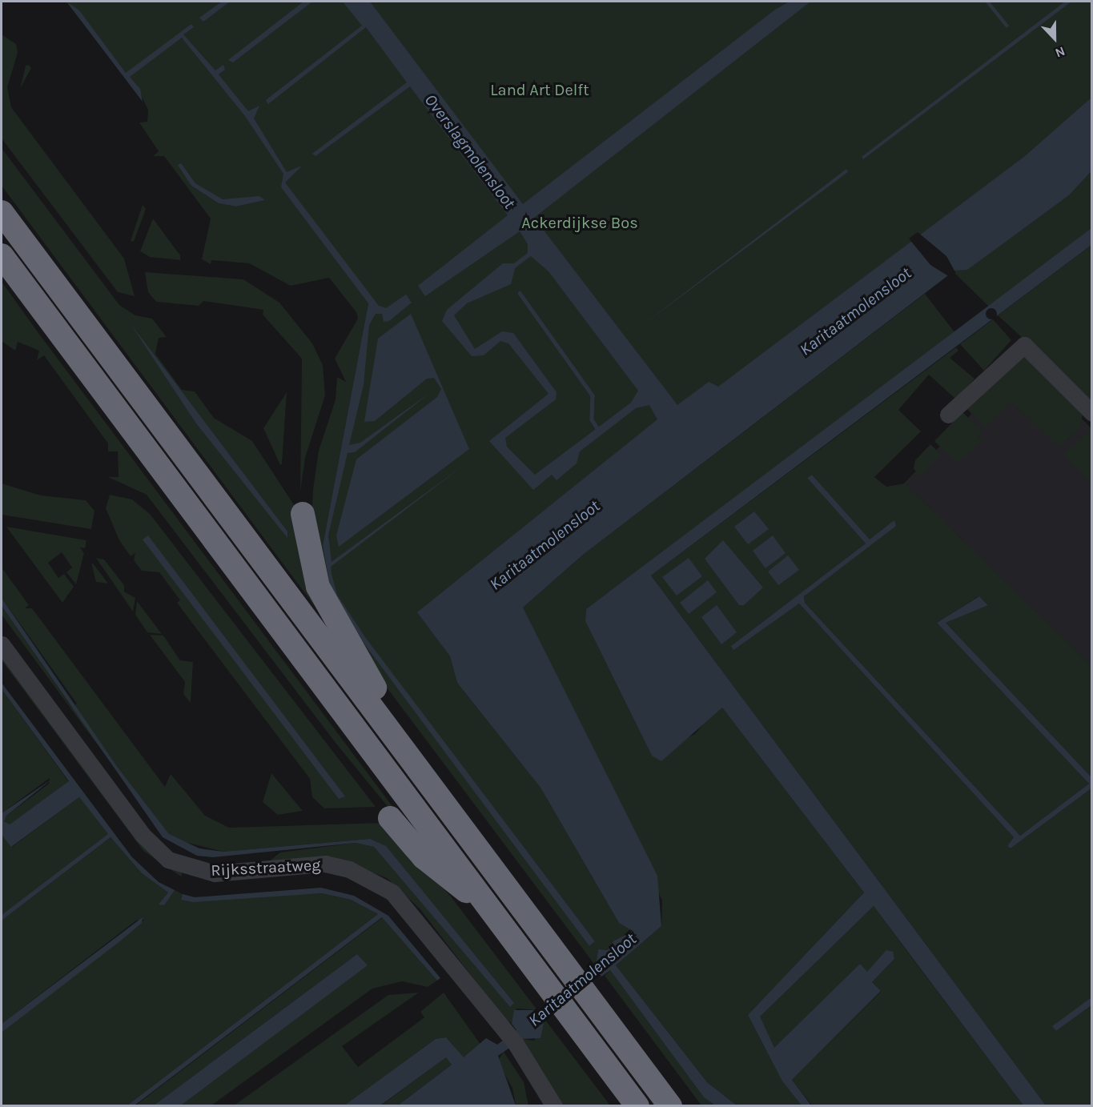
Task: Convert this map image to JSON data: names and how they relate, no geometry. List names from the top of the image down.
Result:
{
  "streets": {
    "street": ["Rijksstraatweg"]
  },
  "water": ["Overslagmolensloot", "Karitaatmolensloot"],
  "parks": ["Land Art Delft", "Ackerdijkse Bos"],
  "north": "bottom"
}
